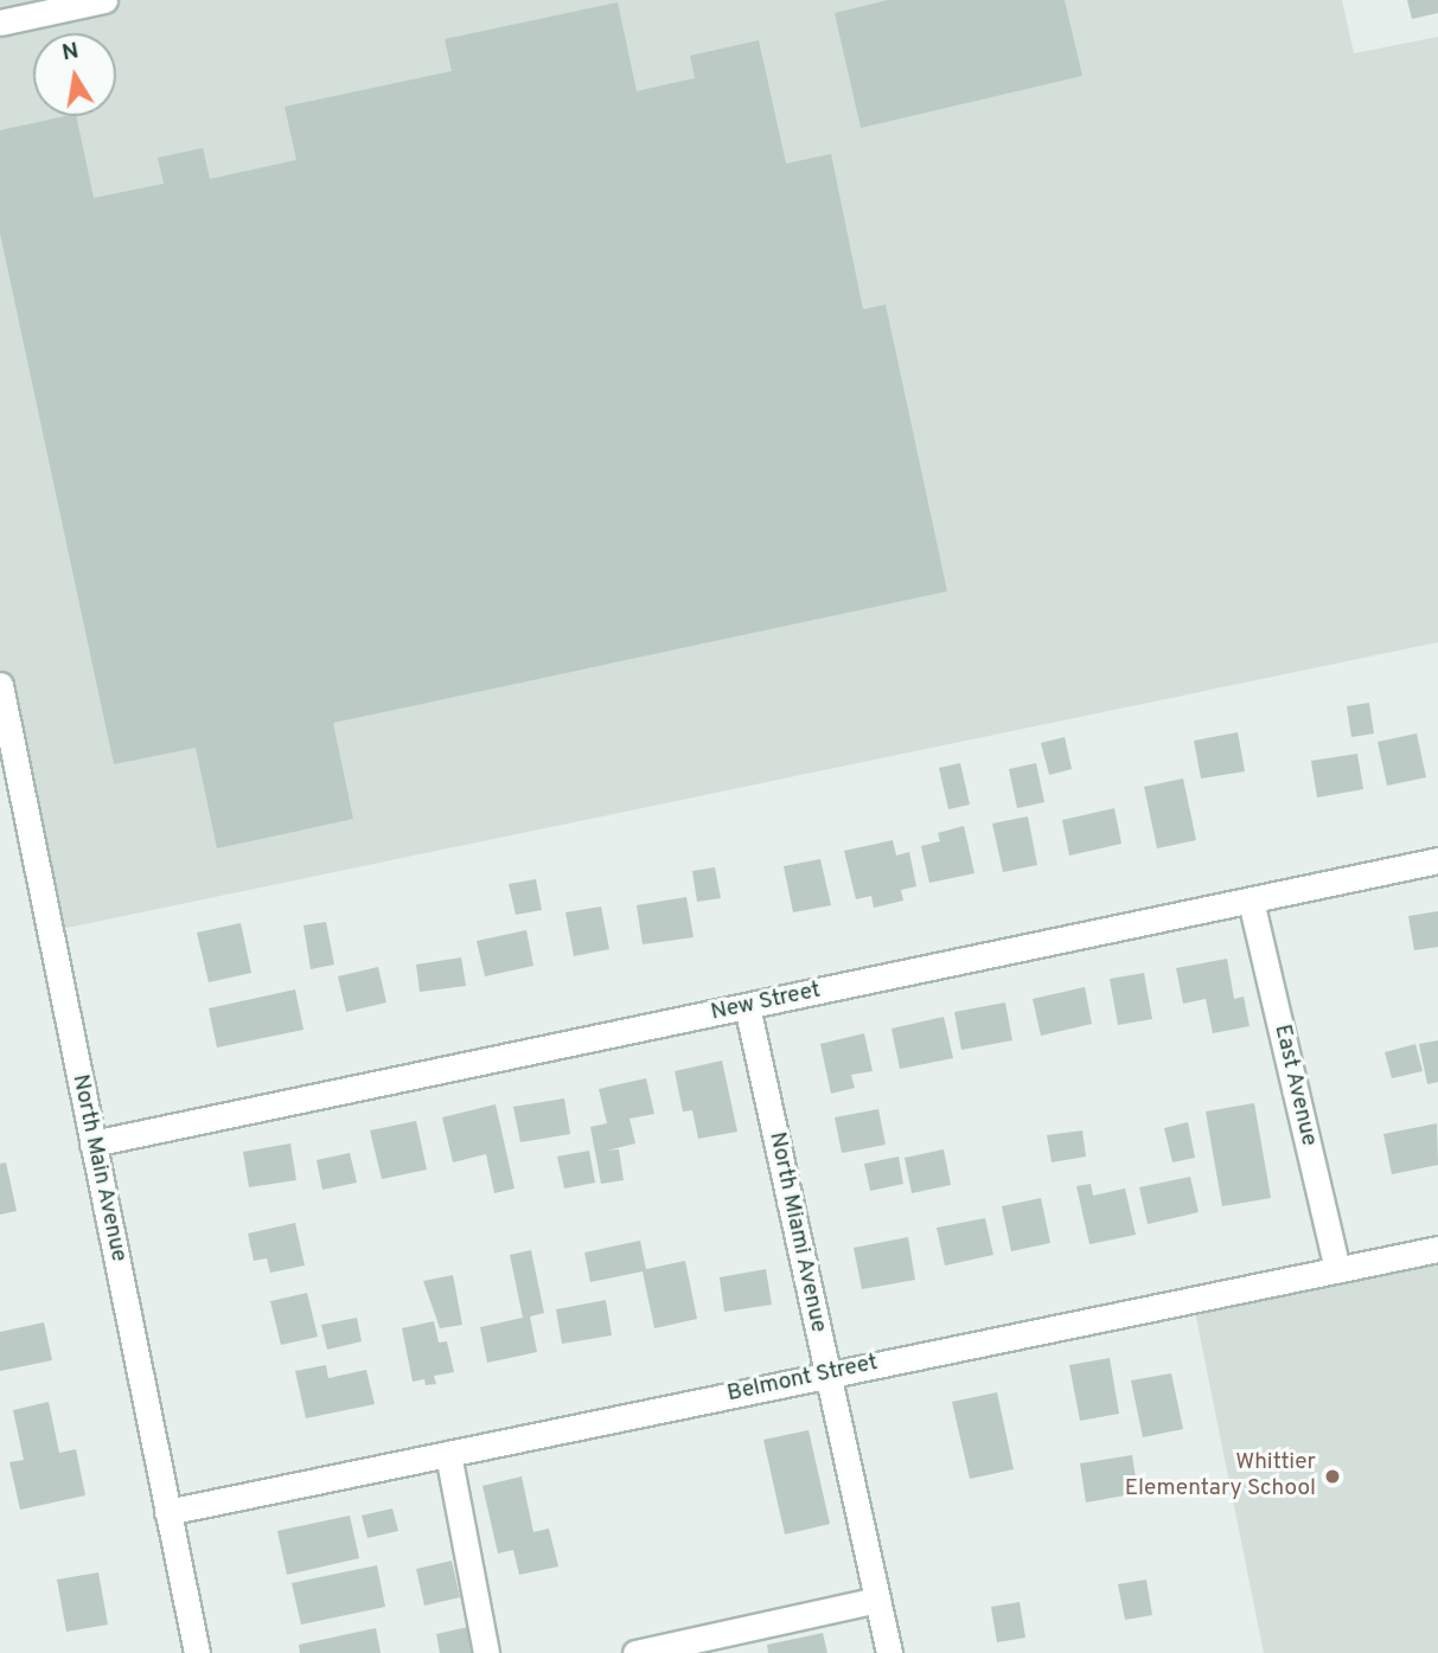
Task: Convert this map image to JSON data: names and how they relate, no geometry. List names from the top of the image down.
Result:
{
  "streets": {
    "street": [
      "New Street",
      "East Avenue",
      "North Main Avenue",
      "North Miami Avenue",
      "Belmont Street"
    ]
  },
  "crossings": [
    ["New Street", "East Avenue"],
    ["New Street", "North Main Avenue"],
    ["New Street", "North Miami Avenue"],
    ["East Avenue", "Belmont Street"],
    ["North Main Avenue", "Belmont Street"],
    ["North Miami Avenue", "Belmont Street"]
  ],
  "places": ["Whittier Elementary School"],
  "north": "top"
}
